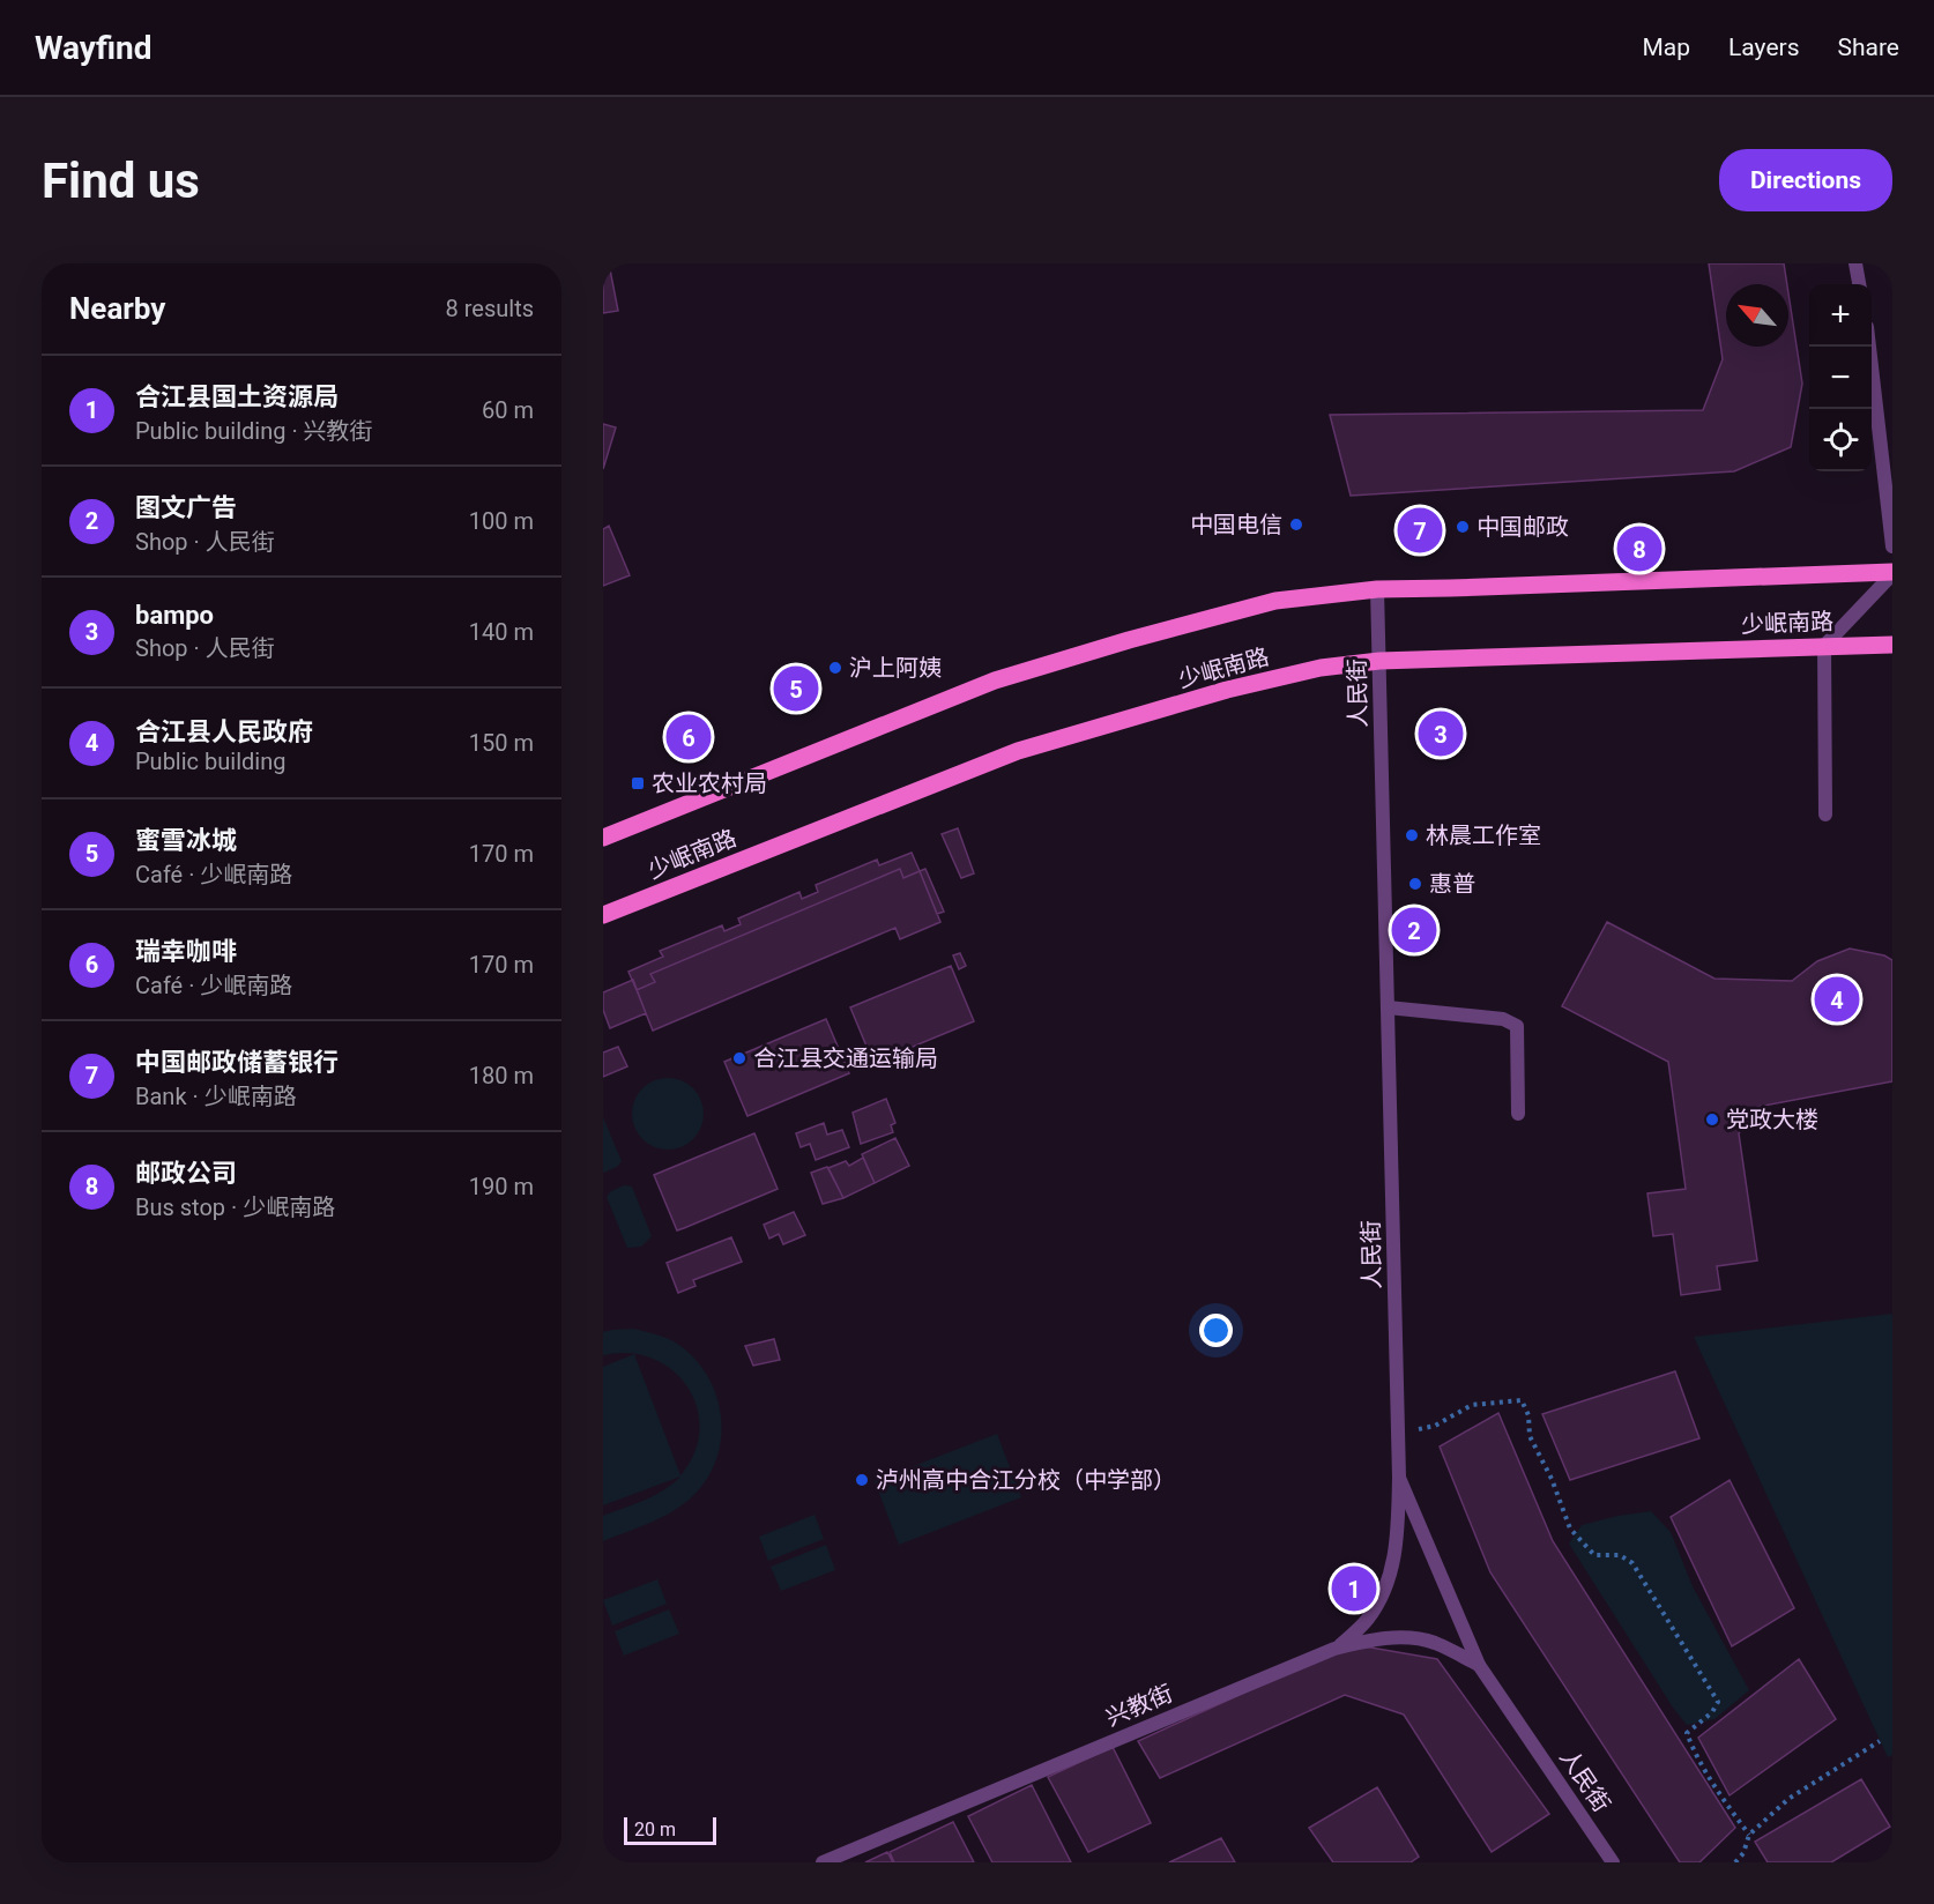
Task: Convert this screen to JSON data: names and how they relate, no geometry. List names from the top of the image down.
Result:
{
  "streets": {
    "main road": ["少岷南路"],
    "street": ["人民街", "兴教街"]
  },
  "crossings": [
    ["少岷南路", "人民街"],
    ["人民街", "兴教街"]
  ],
  "places": {
    "other": [
      "中国电信",
      "中国邮政",
      "沪上阿姨",
      "林晨工作室",
      "惠普",
      "合江县交通运输局",
      "党政大楼",
      "泸州高中合江分校（中学部）"
    ],
    "transit": ["农业农村局"]
  },
  "scale_bar": "20 m",
  "north": "top left",
  "page": {
    "header": "Wayfind",
    "nav": ["Map", "Layers", "Share"],
    "buttons": "Directions",
    "title": "Find us",
    "heading": ["Nearby", "8 results"],
    "map_buttons": ["+", "−"],
    "list": [
      {
        "mark": "1",
        "name": "合江县国土资源局",
        "note": "Public building · 兴教街",
        "value": "60 m"
      },
      {
        "mark": "2",
        "name": "图文广告",
        "note": "Shop · 人民街",
        "value": "100 m"
      },
      {
        "mark": "3",
        "name": "bampo",
        "note": "Shop · 人民街",
        "value": "140 m"
      },
      {
        "mark": "4",
        "name": "合江县人民政府",
        "note": "Public building",
        "value": "150 m"
      },
      {
        "mark": "5",
        "name": "蜜雪冰城",
        "note": "Café · 少岷南路",
        "value": "170 m"
      },
      {
        "mark": "6",
        "name": "瑞幸咖啡",
        "note": "Café · 少岷南路",
        "value": "170 m"
      },
      {
        "mark": "7",
        "name": "中国邮政储蓄银行",
        "note": "Bank · 少岷南路",
        "value": "180 m"
      },
      {
        "mark": "8",
        "name": "邮政公司",
        "note": "Bus stop · 少岷南路",
        "value": "190 m"
      }
    ],
    "pins": [
      "7",
      "8",
      "5",
      "3",
      "6",
      "2",
      "4",
      "1"
    ],
    "scale": "20 m"
  }
}
